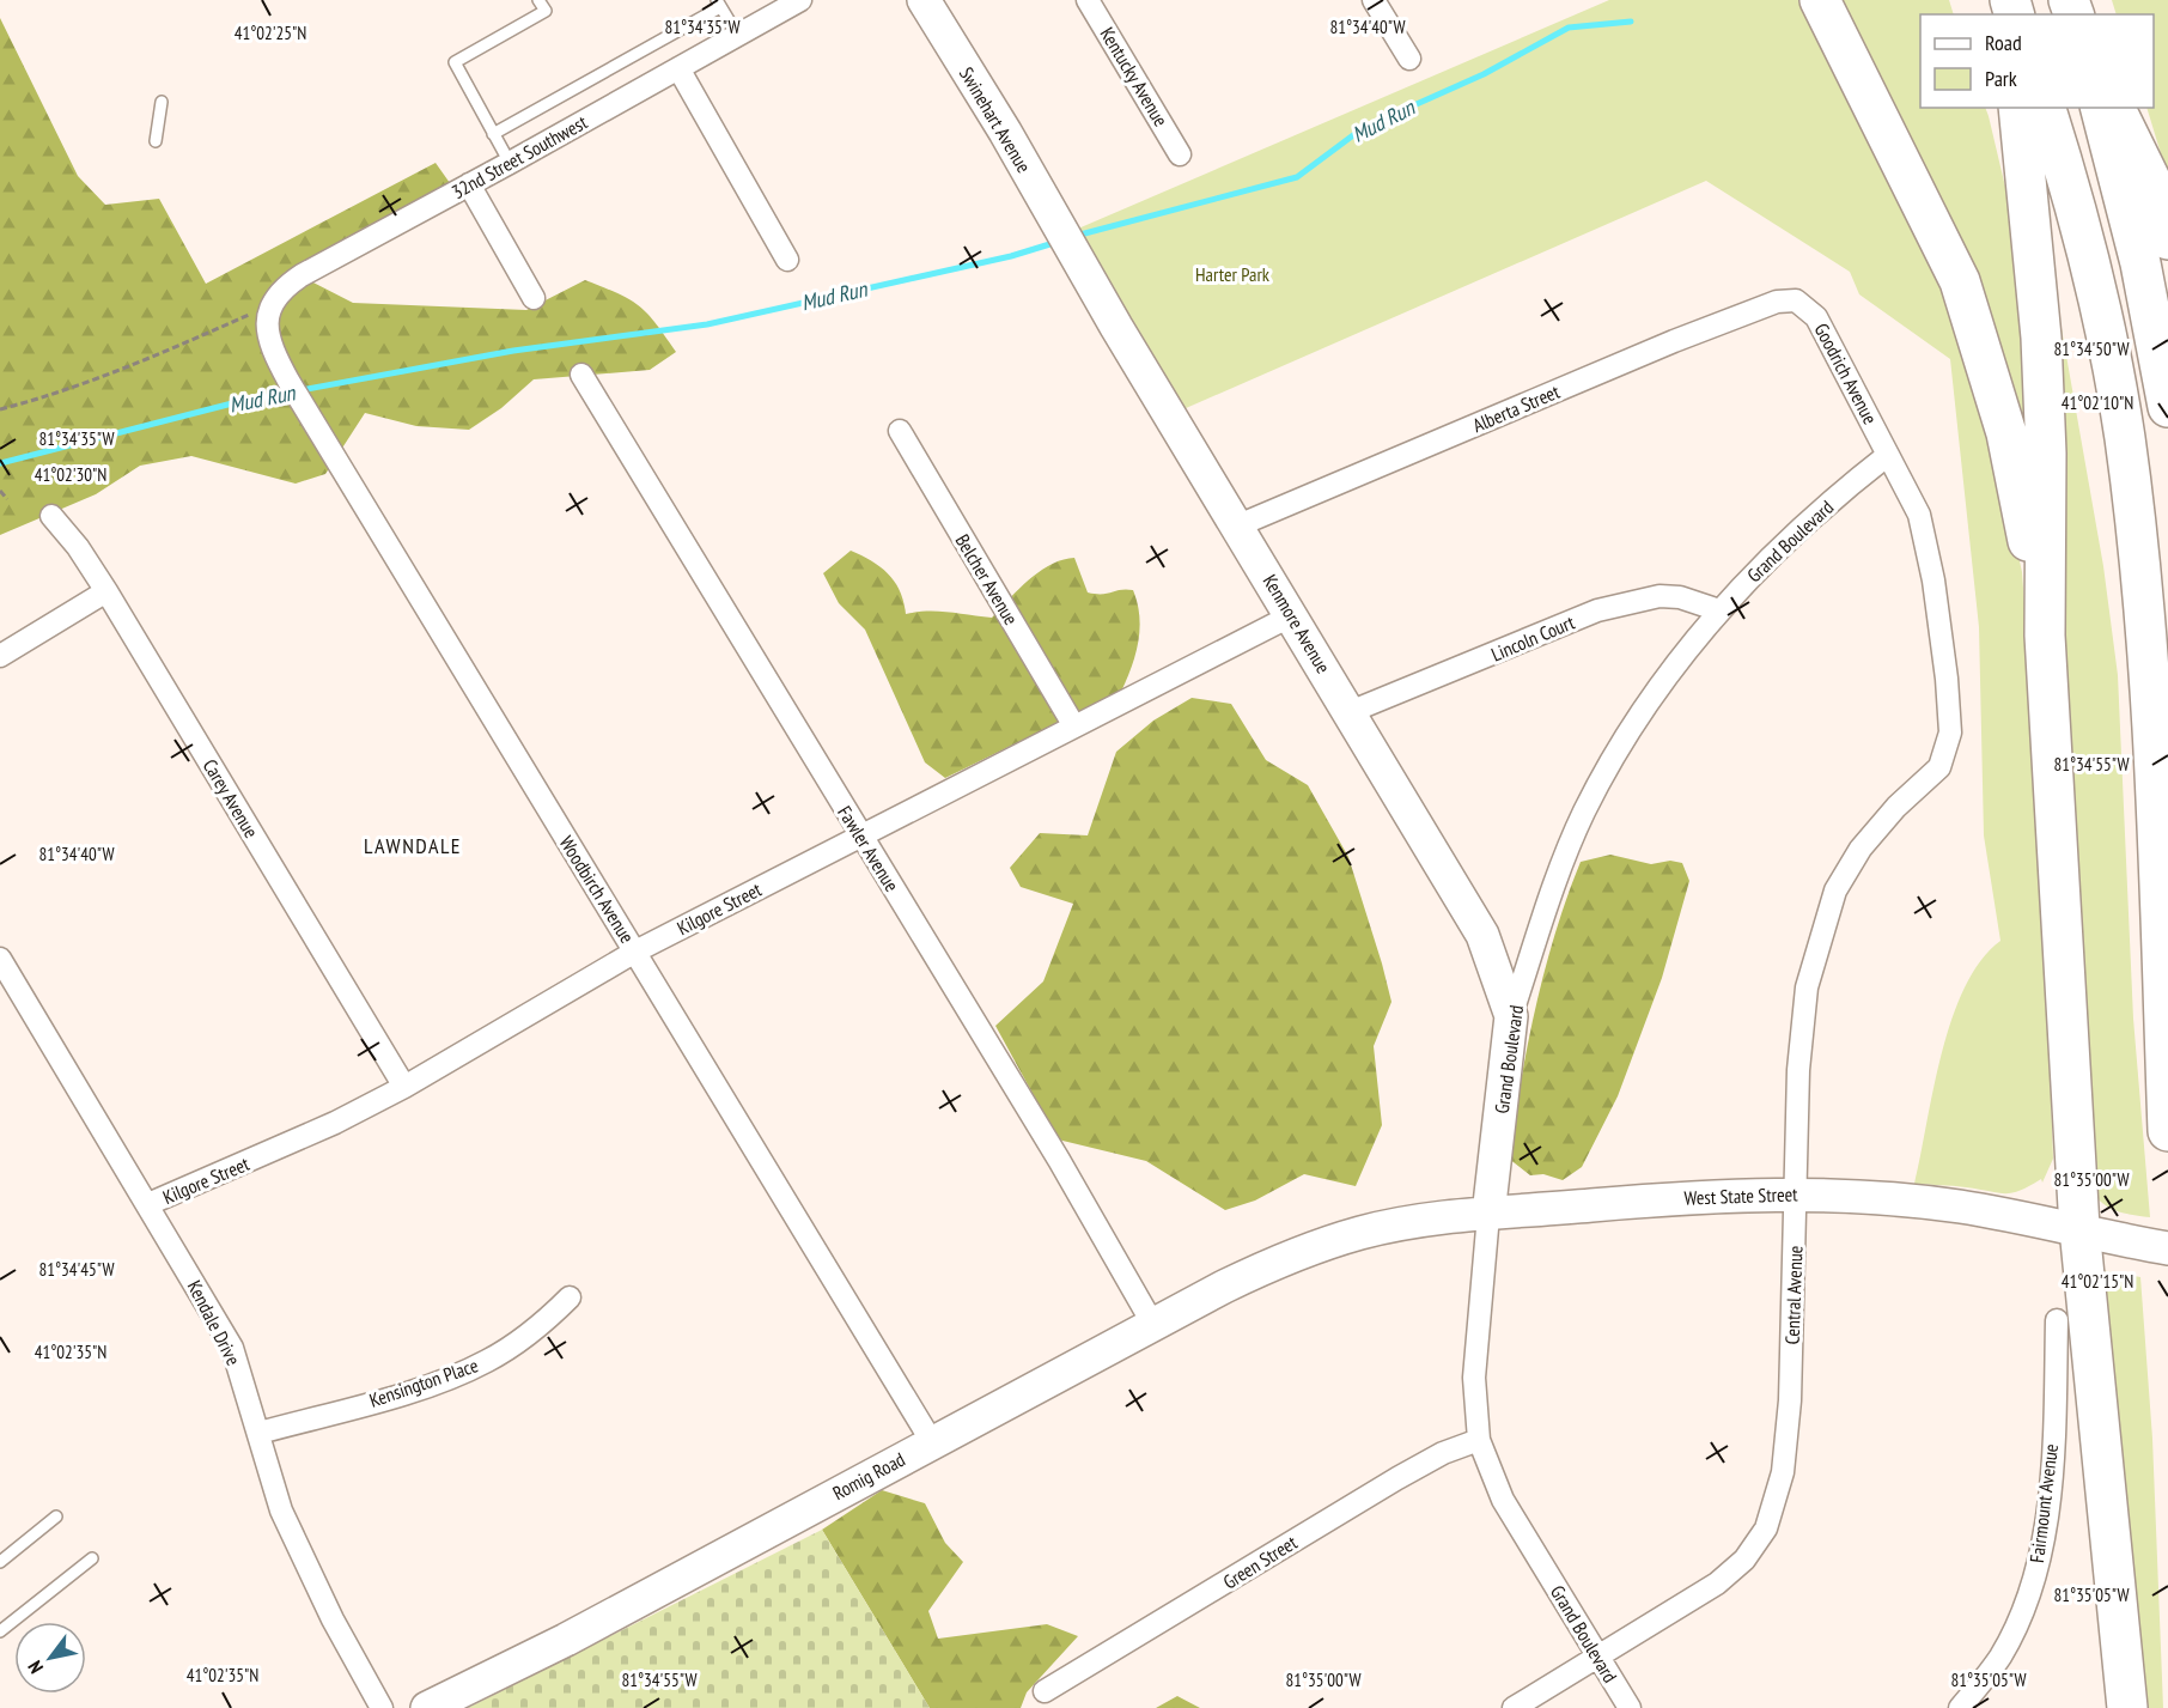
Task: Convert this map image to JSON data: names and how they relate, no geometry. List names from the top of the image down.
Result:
{
  "streets": {
    "street": [
      "Kentucky Avenue",
      "Swinehart Avenue",
      "32nd Street Southwest",
      "Goodrich Avenue",
      "Alberta Street",
      "Grand Boulevard",
      "Belcher Avenue",
      "Kenmore Avenue",
      "Lincoln Court",
      "Carey Avenue",
      "Fawler Avenue",
      "Woodbirch Avenue",
      "Kilgore Street",
      "West State Street",
      "Central Avenue",
      "Kendale Drive",
      "Kensington Place",
      "Romig Road",
      "Fairmount Avenue",
      "Green Street"
    ]
  },
  "crossings": [
    ["Swinehart Avenue", "Kenmore Avenue"],
    ["32nd Street Southwest", "Woodbirch Avenue"],
    ["Goodrich Avenue", "Alberta Street"],
    ["Goodrich Avenue", "Grand Boulevard"],
    ["Goodrich Avenue", "Central Avenue"],
    ["Alberta Street", "Kenmore Avenue"],
    ["Grand Boulevard", "Kenmore Avenue"],
    ["Grand Boulevard", "Lincoln Court"],
    ["Grand Boulevard", "West State Street"],
    ["Grand Boulevard", "Central Avenue"],
    ["Grand Boulevard", "Green Street"],
    ["Belcher Avenue", "Kilgore Street"],
    ["Kenmore Avenue", "Lincoln Court"],
    ["Kenmore Avenue", "Kilgore Street"],
    ["Carey Avenue", "Kilgore Street"],
    ["Fawler Avenue", "Kilgore Street"],
    ["Fawler Avenue", "Romig Road"],
    ["Woodbirch Avenue", "Kilgore Street"],
    ["Woodbirch Avenue", "Romig Road"],
    ["Kilgore Street", "Kendale Drive"],
    ["West State Street", "Central Avenue"],
    ["West State Street", "Romig Road"],
    ["Kendale Drive", "Kensington Place"]
  ],
  "districts": ["LAWNDALE"],
  "water": ["Mud Run"],
  "parks": ["Harter Park"],
  "legend": ["Road", "Park"],
  "north": "bottom left",
  "coordinates": [
    "81°34'35\"W",
    "81°34'40\"W",
    "41°02'25\"N",
    "81°34'50\"W",
    "41°02'10\"N",
    "41°02'30\"N",
    "81°34'55\"W",
    "81°35'00\"W",
    "81°34'45\"W",
    "41°02'15\"N",
    "41°02'35\"N",
    "81°35'05\"W"
  ]
}
